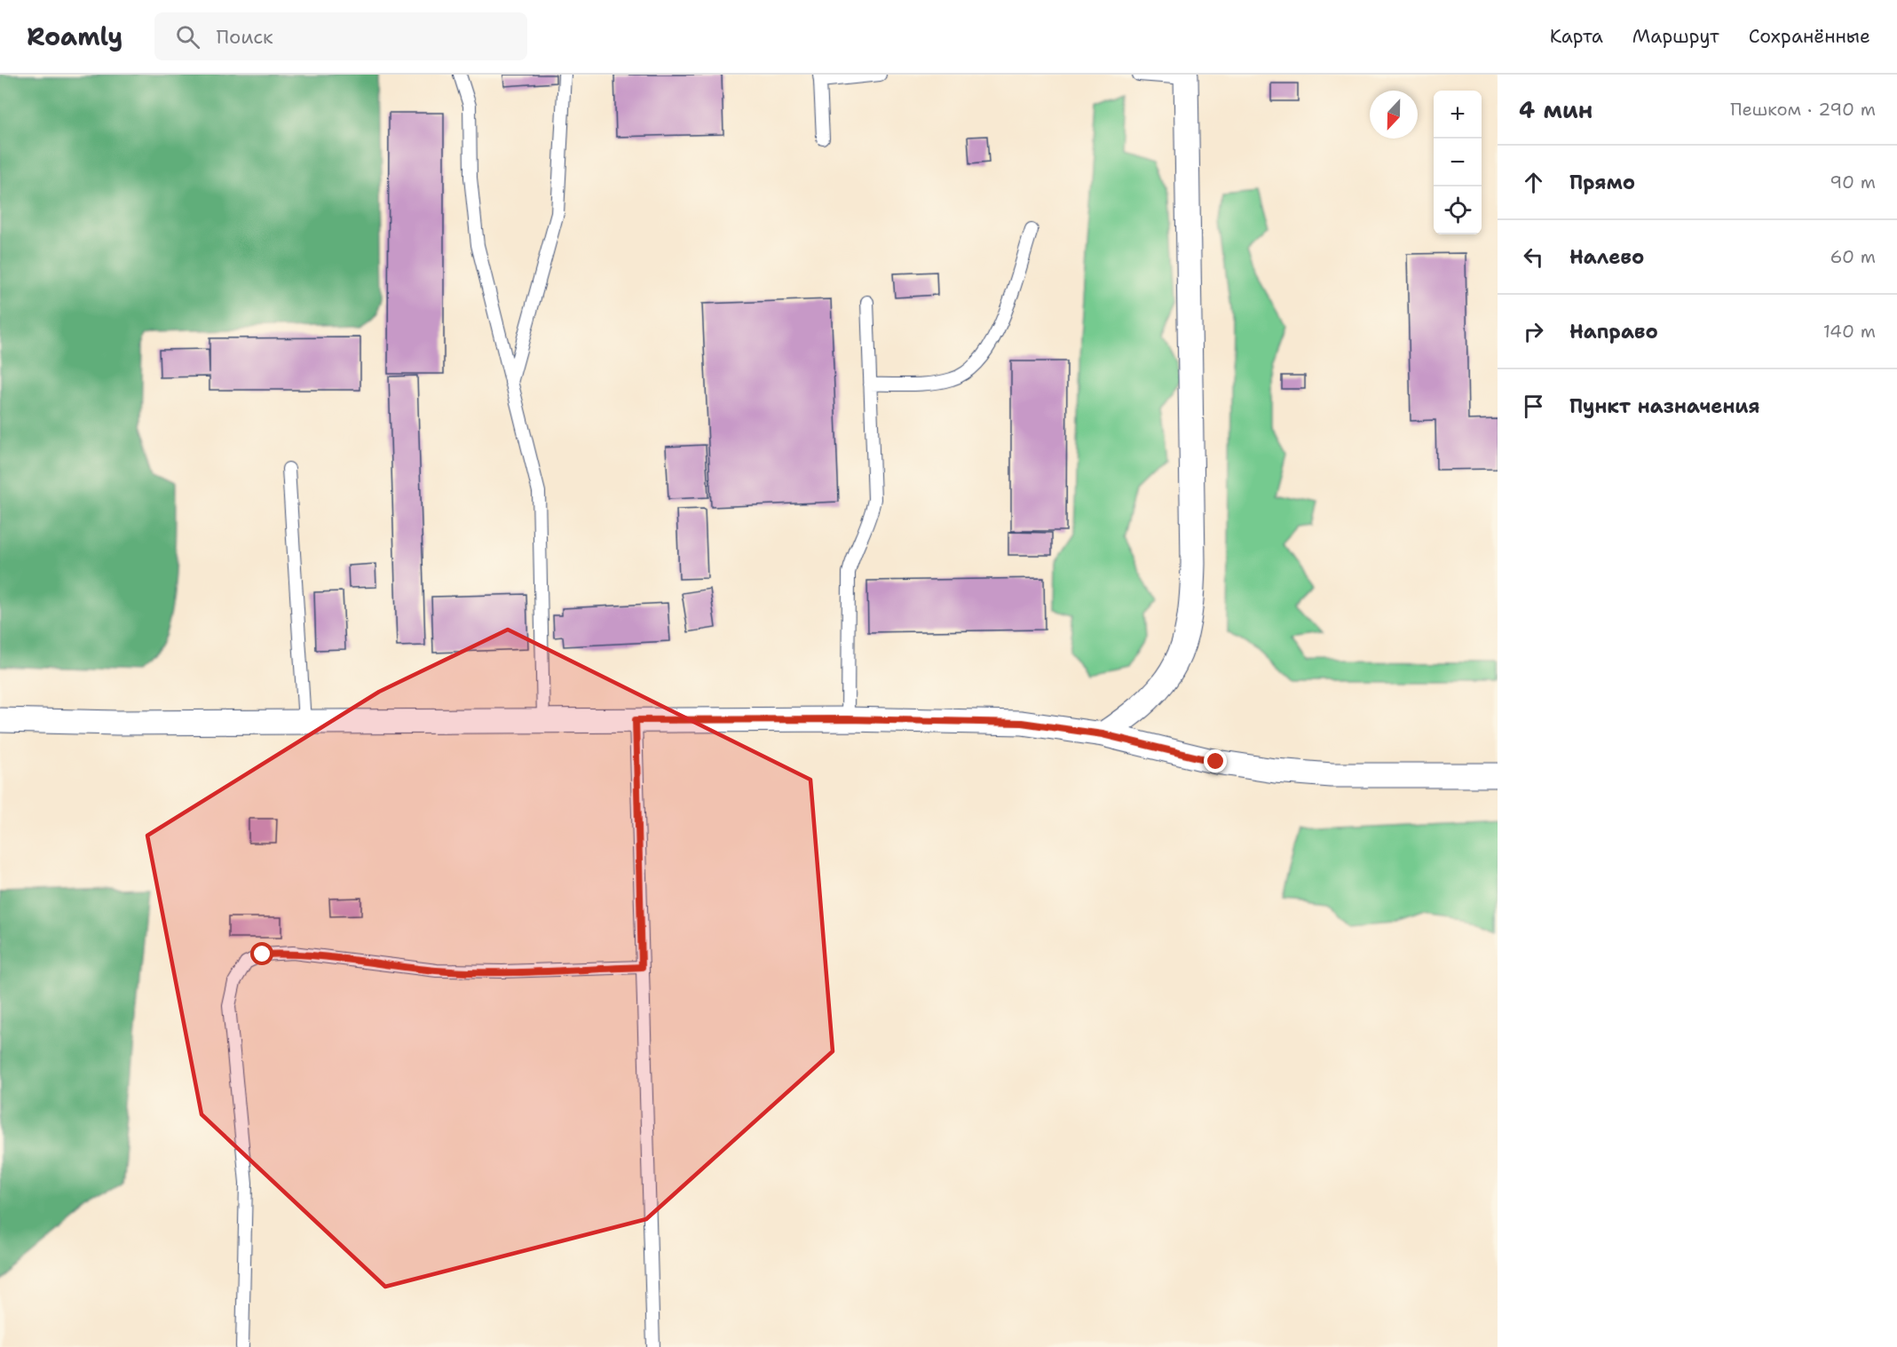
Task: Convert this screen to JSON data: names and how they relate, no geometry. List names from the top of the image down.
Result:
{
  "north": "bottom",
  "page": {
    "header": "Roamly",
    "search": "Поиск",
    "nav": ["Карта", "Маршрут", "Сохранённые"],
    "heading": ["4 мин", "Пешком · 290 m"],
    "map_buttons": ["+", "−"],
    "list": [
      ["Прямо", "90 m"],
      ["Налево", "60 m"],
      ["Направо", "140 m"],
      "Пункт назначения"
    ]
  }
}
